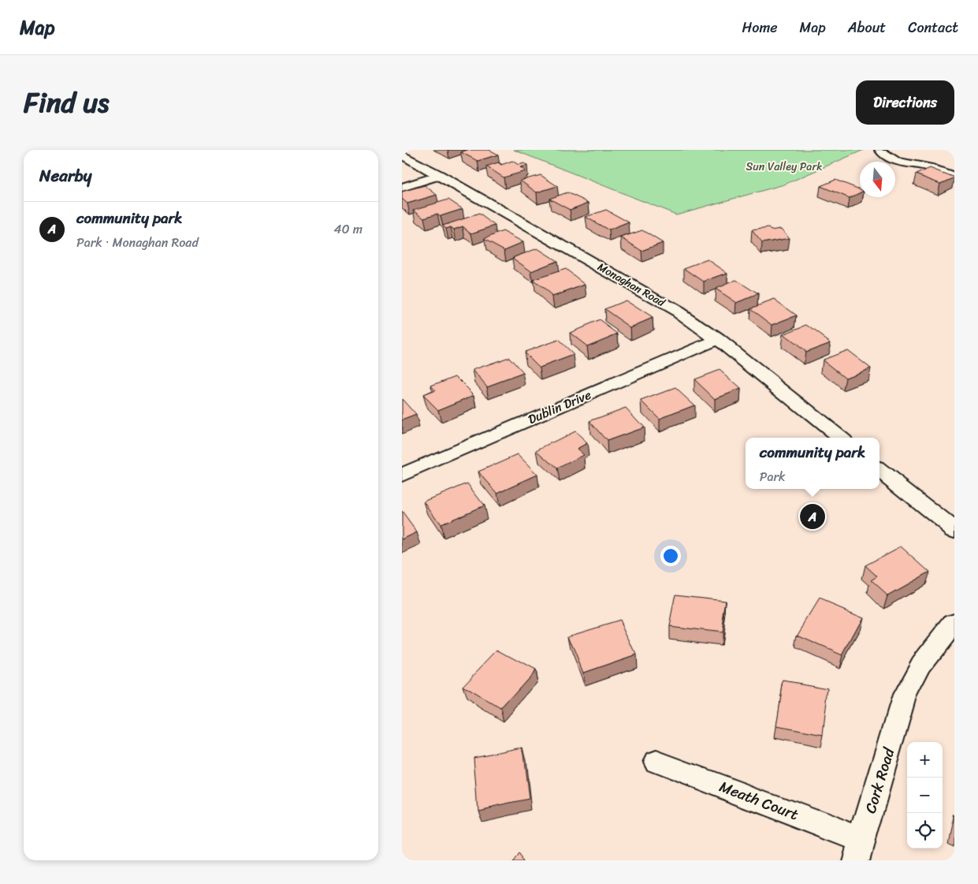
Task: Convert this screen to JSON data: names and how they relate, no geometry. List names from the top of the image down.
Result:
{
  "streets": {
    "street": [
      "Monaghan Road",
      "Dublin Drive",
      "Cork Road",
      "Meath Court"
    ]
  },
  "crossings": [
    ["Monaghan Road", "Dublin Drive"],
    ["Cork Road", "Meath Court"]
  ],
  "parks": ["Sun Valley Park"],
  "north": "bottom",
  "page": {
    "header": "Map",
    "nav": [
      "Home",
      "Map",
      "About",
      "Contact"
    ],
    "title": "Find us",
    "buttons": "Directions",
    "heading": "Nearby",
    "list": [
      {
        "mark": "A",
        "name": "community park",
        "note": "Park · Monaghan Road",
        "value": "40 m"
      }
    ],
    "popup": ["community park", "Park"],
    "pins": "A",
    "map_buttons": ["+", "−"]
  }
}
